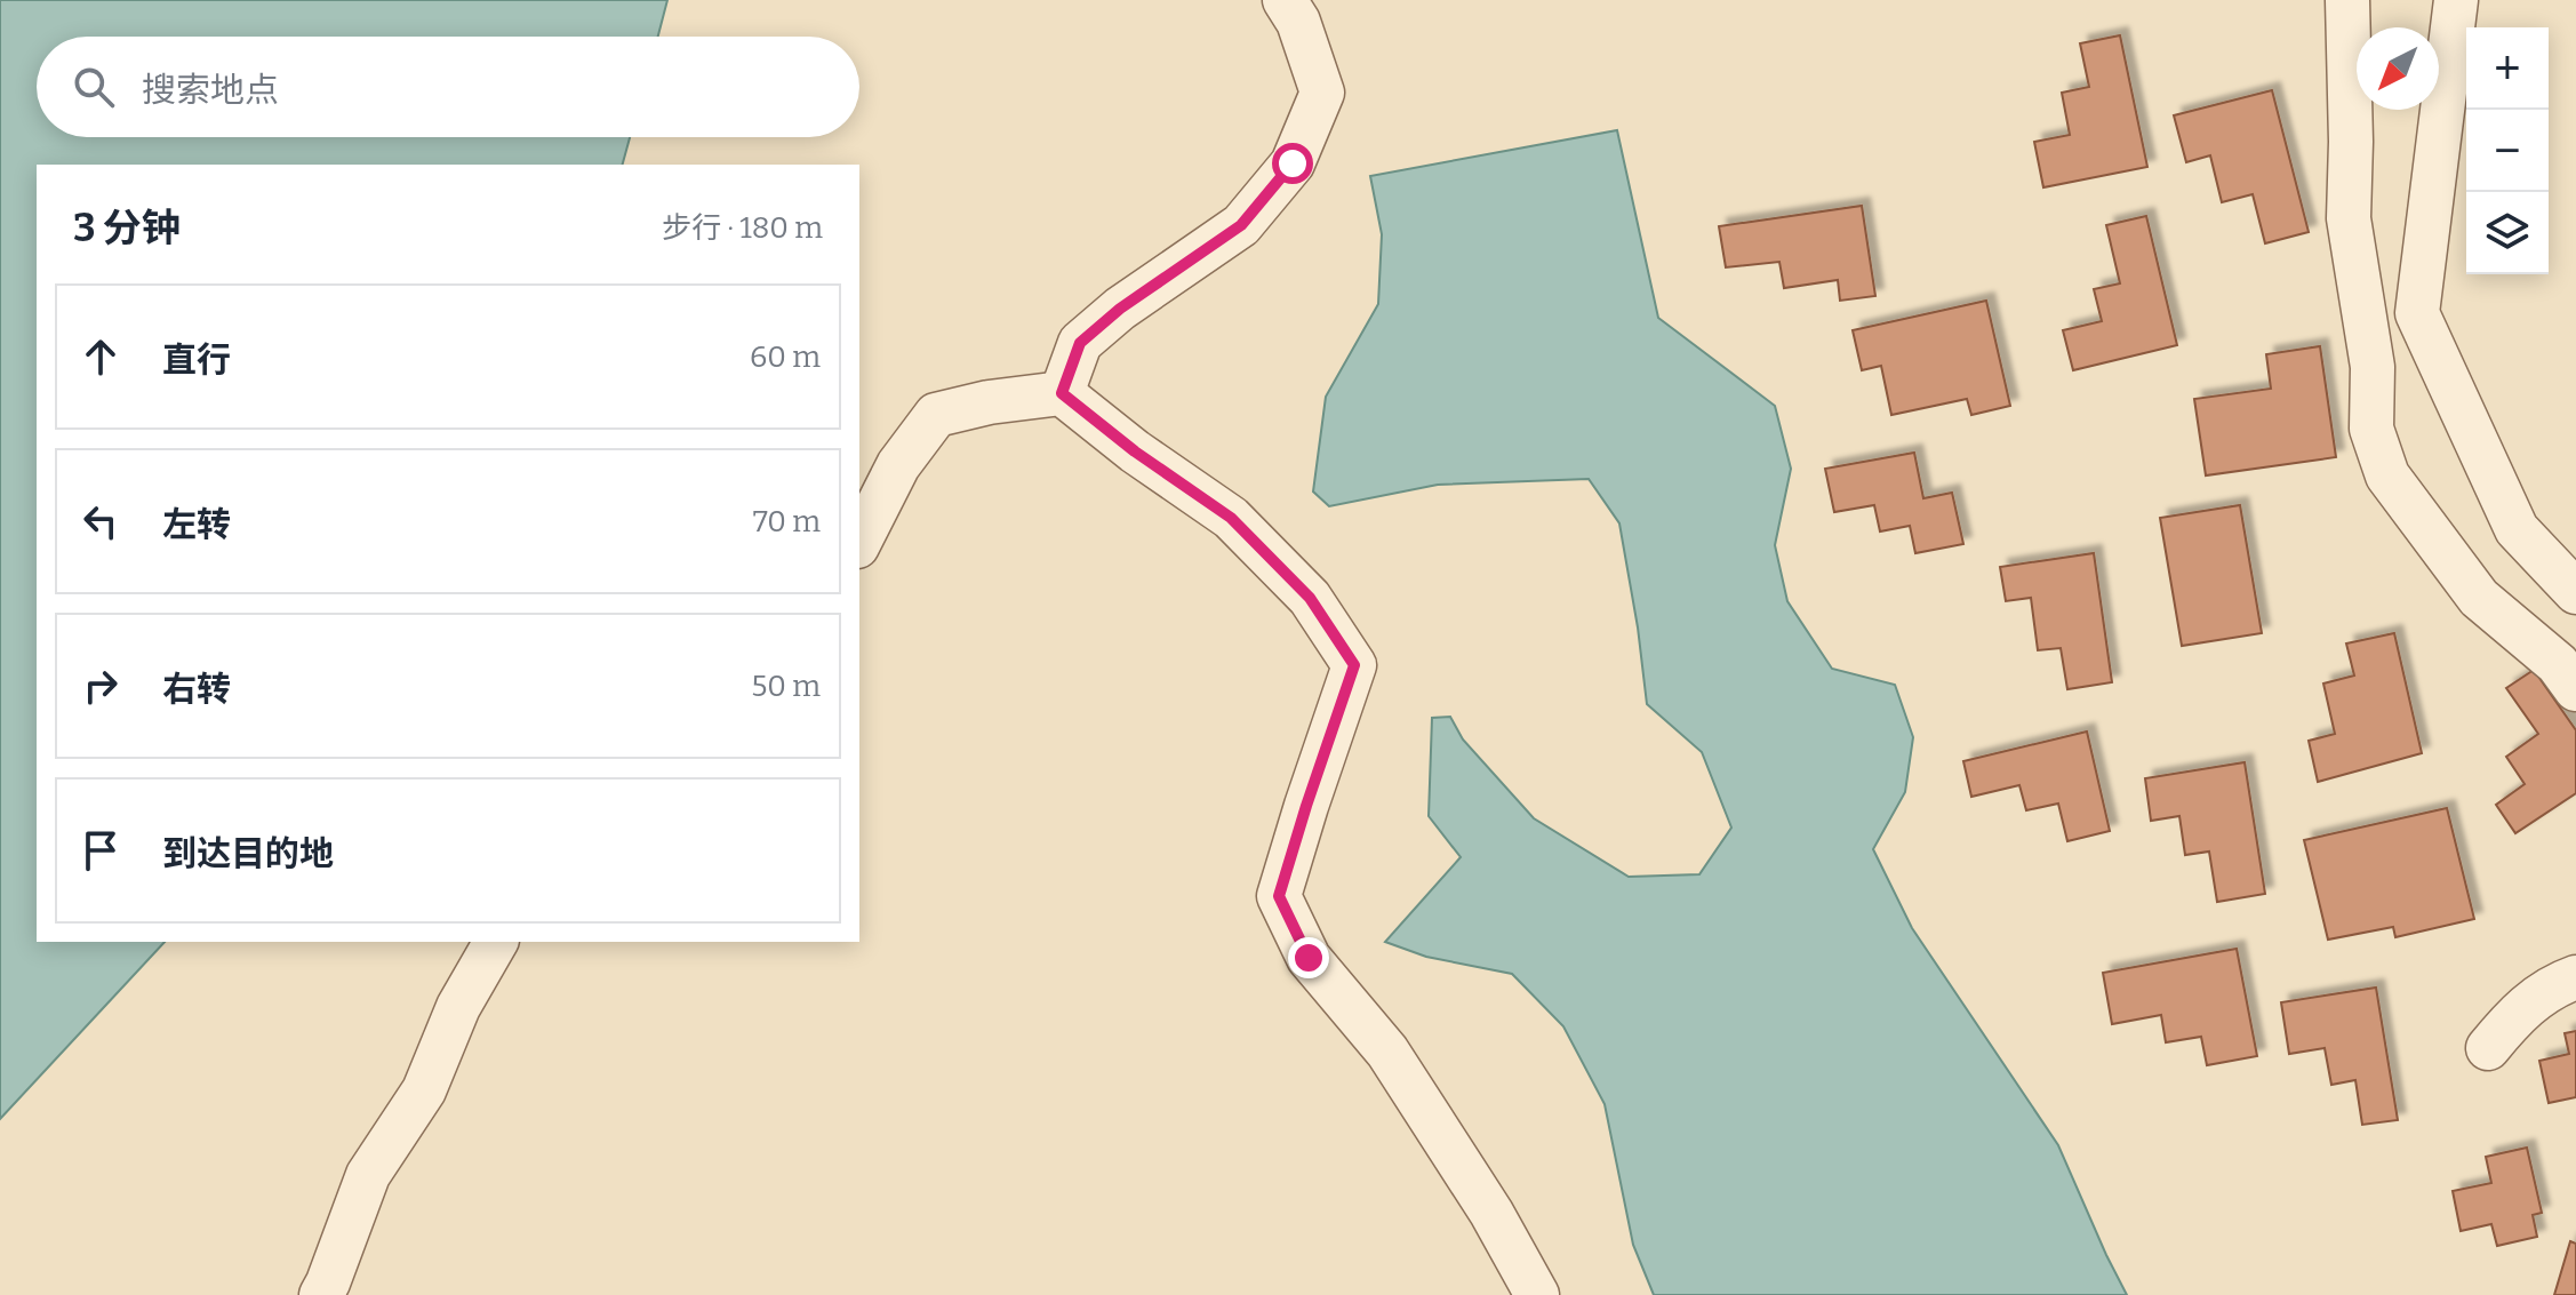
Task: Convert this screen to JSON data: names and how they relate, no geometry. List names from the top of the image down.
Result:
{
  "north": "bottom left",
  "page": {
    "map_buttons": ["+", "−"],
    "search": "搜索地点",
    "heading": ["3 分钟", "步行 · 180 m"],
    "list": [
      ["直行", "60 m"],
      ["左转", "70 m"],
      ["右转", "50 m"],
      "到达目的地"
    ]
  }
}
